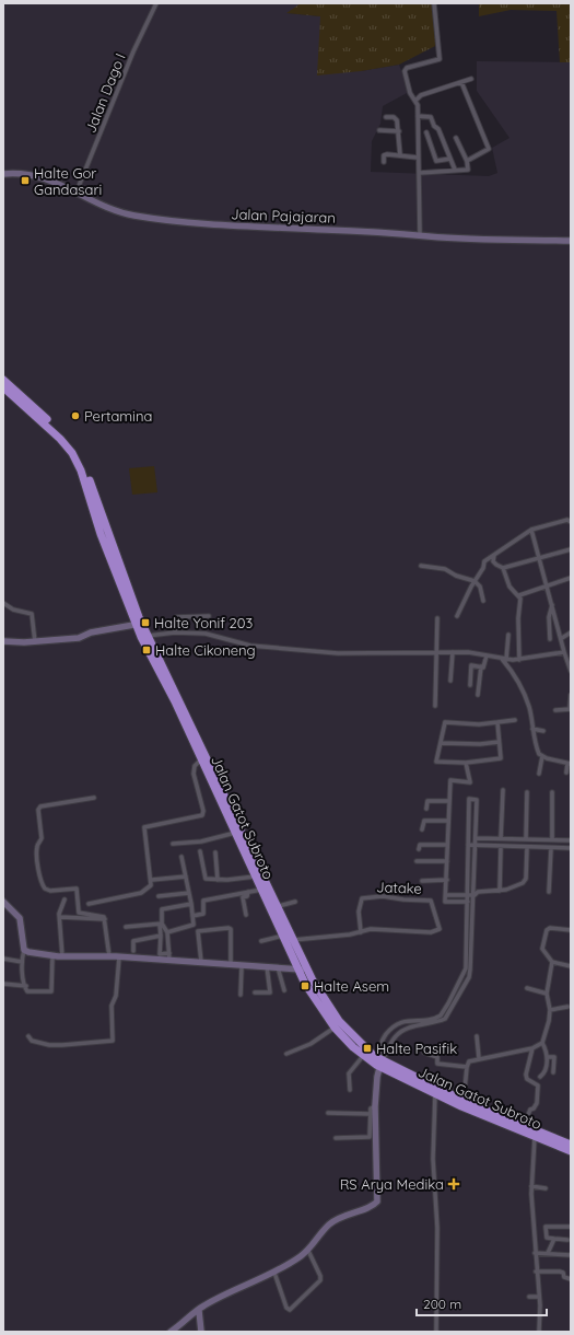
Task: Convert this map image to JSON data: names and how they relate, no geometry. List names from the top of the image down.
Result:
{
  "streets": {
    "highway": ["Jalan Gatot Subroto"],
    "street": ["Jalan Dago I", "Jalan Pajajaran", "Jatake"]
  },
  "crossings": [
    ["Jalan Dago I", "Jalan Pajajaran"]
  ],
  "places": {
    "transit": [
      "Halte Gor Gandasari",
      "Halte Yonif 203",
      "Halte Cikoneng",
      "Halte Asem",
      "Halte Pasifik"
    ],
    "other": ["Pertamina"],
    "health": ["RS Arya Medika"]
  },
  "scale_bar": "200 m"
}
